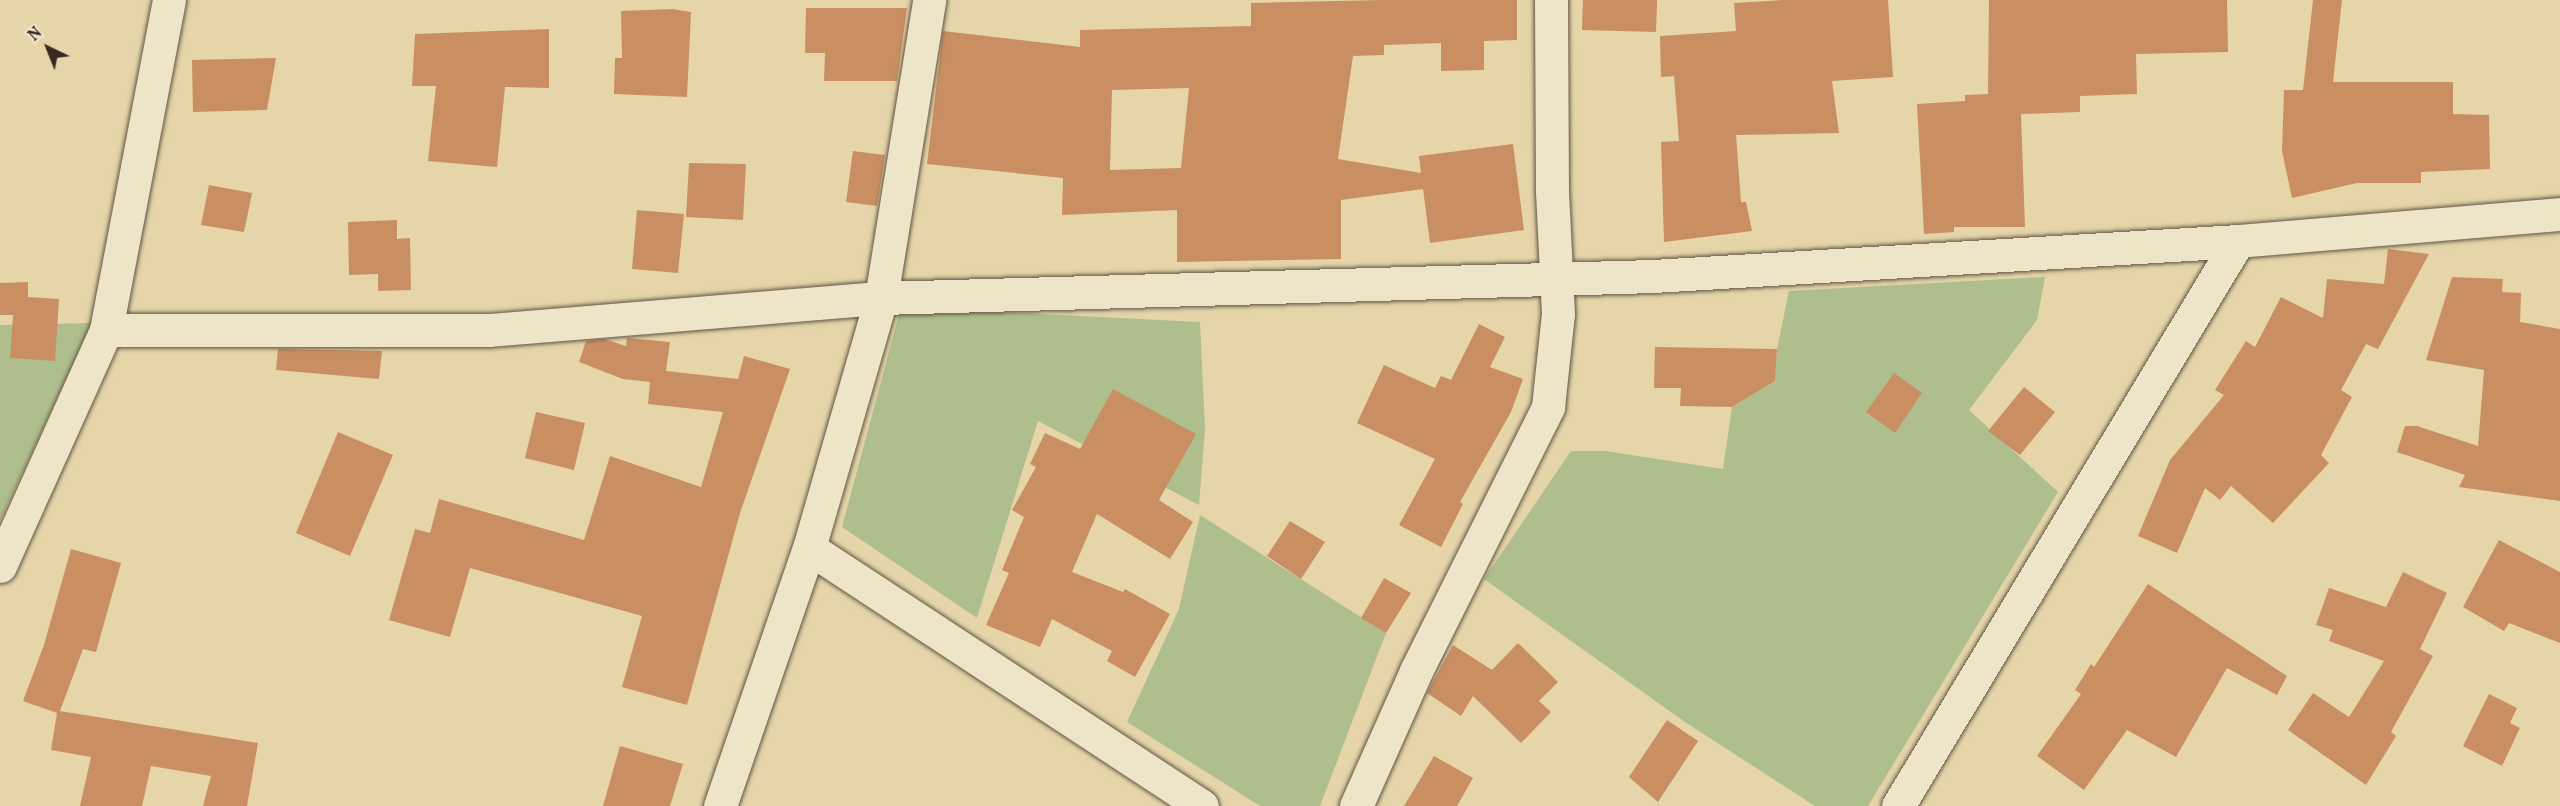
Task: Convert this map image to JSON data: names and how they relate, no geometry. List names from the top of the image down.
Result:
{
  "north": "top left"
}
